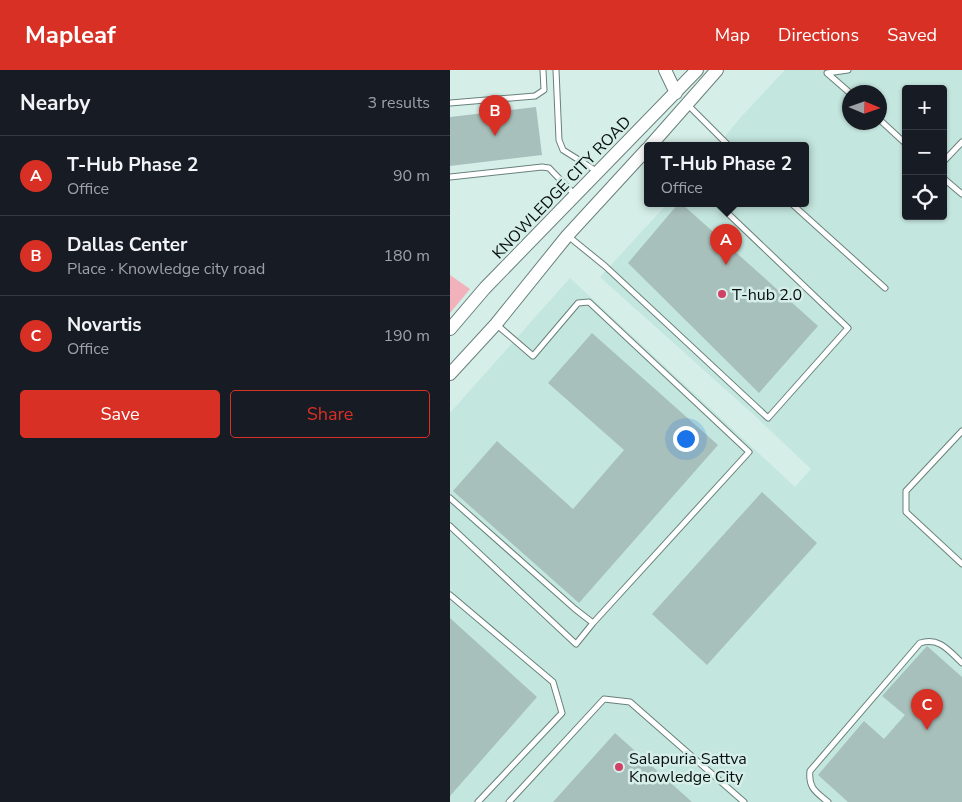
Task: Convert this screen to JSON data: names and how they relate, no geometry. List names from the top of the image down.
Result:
{
  "streets": {
    "street": ["KNOWLEDGE CITY ROAD"]
  },
  "places": ["T-hub 2.0", "Salapuria Sattva Knowledge City"],
  "north": "right",
  "page": {
    "header": "Mapleaf",
    "nav": ["Map", "Directions", "Saved"],
    "heading": ["Nearby", "3 results"],
    "map_buttons": ["+", "−"],
    "pins": ["B", "A", "C"],
    "list": [
      {
        "mark": "A",
        "name": "T-Hub Phase 2",
        "note": "Office",
        "value": "90 m"
      },
      {
        "mark": "B",
        "name": "Dallas Center",
        "note": "Place · Knowledge city road",
        "value": "180 m"
      },
      {
        "mark": "C",
        "name": "Novartis",
        "note": "Office",
        "value": "190 m"
      }
    ],
    "popup": ["T-Hub Phase 2", "Office"],
    "buttons": ["Save", "Share"]
  }
}
